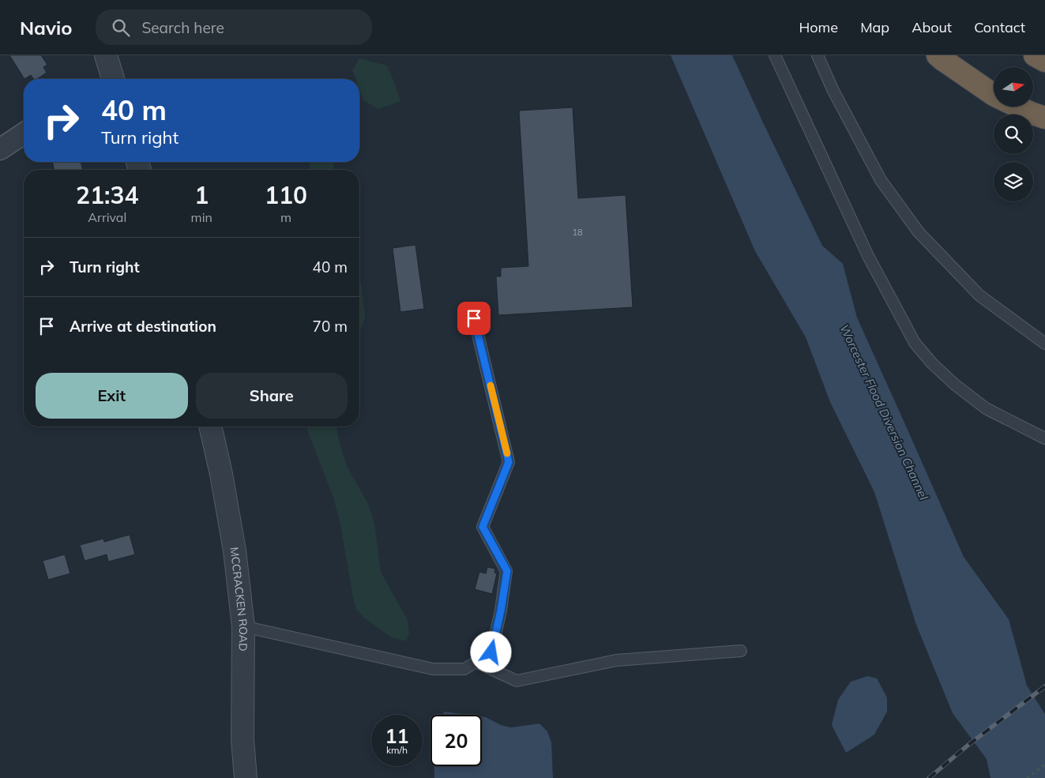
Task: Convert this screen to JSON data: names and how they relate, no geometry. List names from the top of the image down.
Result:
{
  "streets": {
    "street": ["MCCRACKEN ROAD"]
  },
  "water": ["Worcester Flood Diversion Channel"],
  "house_numbers": ["18"],
  "north": "right",
  "page": {
    "header": "Navio",
    "search": "Search here",
    "nav": [
      "Home",
      "Map",
      "About",
      "Contact"
    ],
    "turn": ["40 m", "Turn right"],
    "eta": [
      "21:34",
      "Arrival",
      "1",
      "min",
      "110",
      "m"
    ],
    "list": [
      {
        "name": "Turn right",
        "value": "40 m"
      },
      {
        "name": "Arrive at destination",
        "value": "70 m"
      }
    ],
    "buttons": ["Exit", "Share"],
    "speed": "11 km/h",
    "limit": "20"
  }
}
